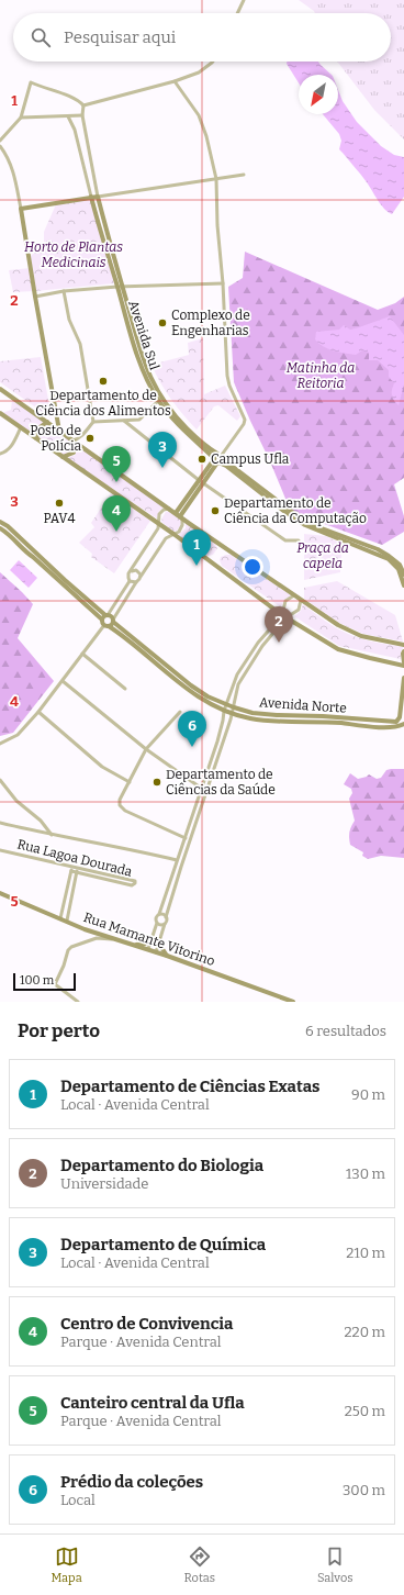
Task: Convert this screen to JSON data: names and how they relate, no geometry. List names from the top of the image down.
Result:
{
  "streets": {
    "street": [
      "Avenida Sul",
      "Avenida Norte",
      "Rua Lagoa Dourada",
      "Rua Mamante Vitorino"
    ]
  },
  "parks": ["Horto de Plantas Medicinais", "Matinha da Reitoria", "Praça da capela"],
  "places": [
    "Complexo de Engenharias",
    "Departamento de Ciência dos Alimentos",
    "Posto de Polícia",
    "Campus Ufla",
    "PAV4",
    "Departamento de Ciência da Computação",
    "Departamento de Ciências da Saúde"
  ],
  "scale_bar": "100 m",
  "north": "bottom left",
  "page": {
    "search": "Pesquisar aqui",
    "pins": [
      "3",
      "5",
      "4",
      "1",
      "2",
      "6"
    ],
    "scale": "100 m",
    "heading": ["Por perto", "6 resultados"],
    "list": [
      {
        "mark": "1",
        "name": "Departamento de Ciências Exatas",
        "note": "Local · Avenida Central",
        "value": "90 m"
      },
      {
        "mark": "2",
        "name": "Departamento do Biologia",
        "note": "Universidade",
        "value": "130 m"
      },
      {
        "mark": "3",
        "name": "Departamento de Química",
        "note": "Local · Avenida Central",
        "value": "210 m"
      },
      {
        "mark": "4",
        "name": "Centro de Convivencia",
        "note": "Parque · Avenida Central",
        "value": "220 m"
      },
      {
        "mark": "5",
        "name": "Canteiro central da Ufla",
        "note": "Parque · Avenida Central",
        "value": "250 m"
      },
      {
        "mark": "6",
        "name": "Prédio da coleções",
        "note": "Local",
        "value": "300 m"
      }
    ],
    "nav": ["Mapa", "Rotas", "Salvos"]
  },
  "grid": {
    "rows": [
      "1",
      "2",
      "3",
      "4",
      "5"
    ]
  }
}
